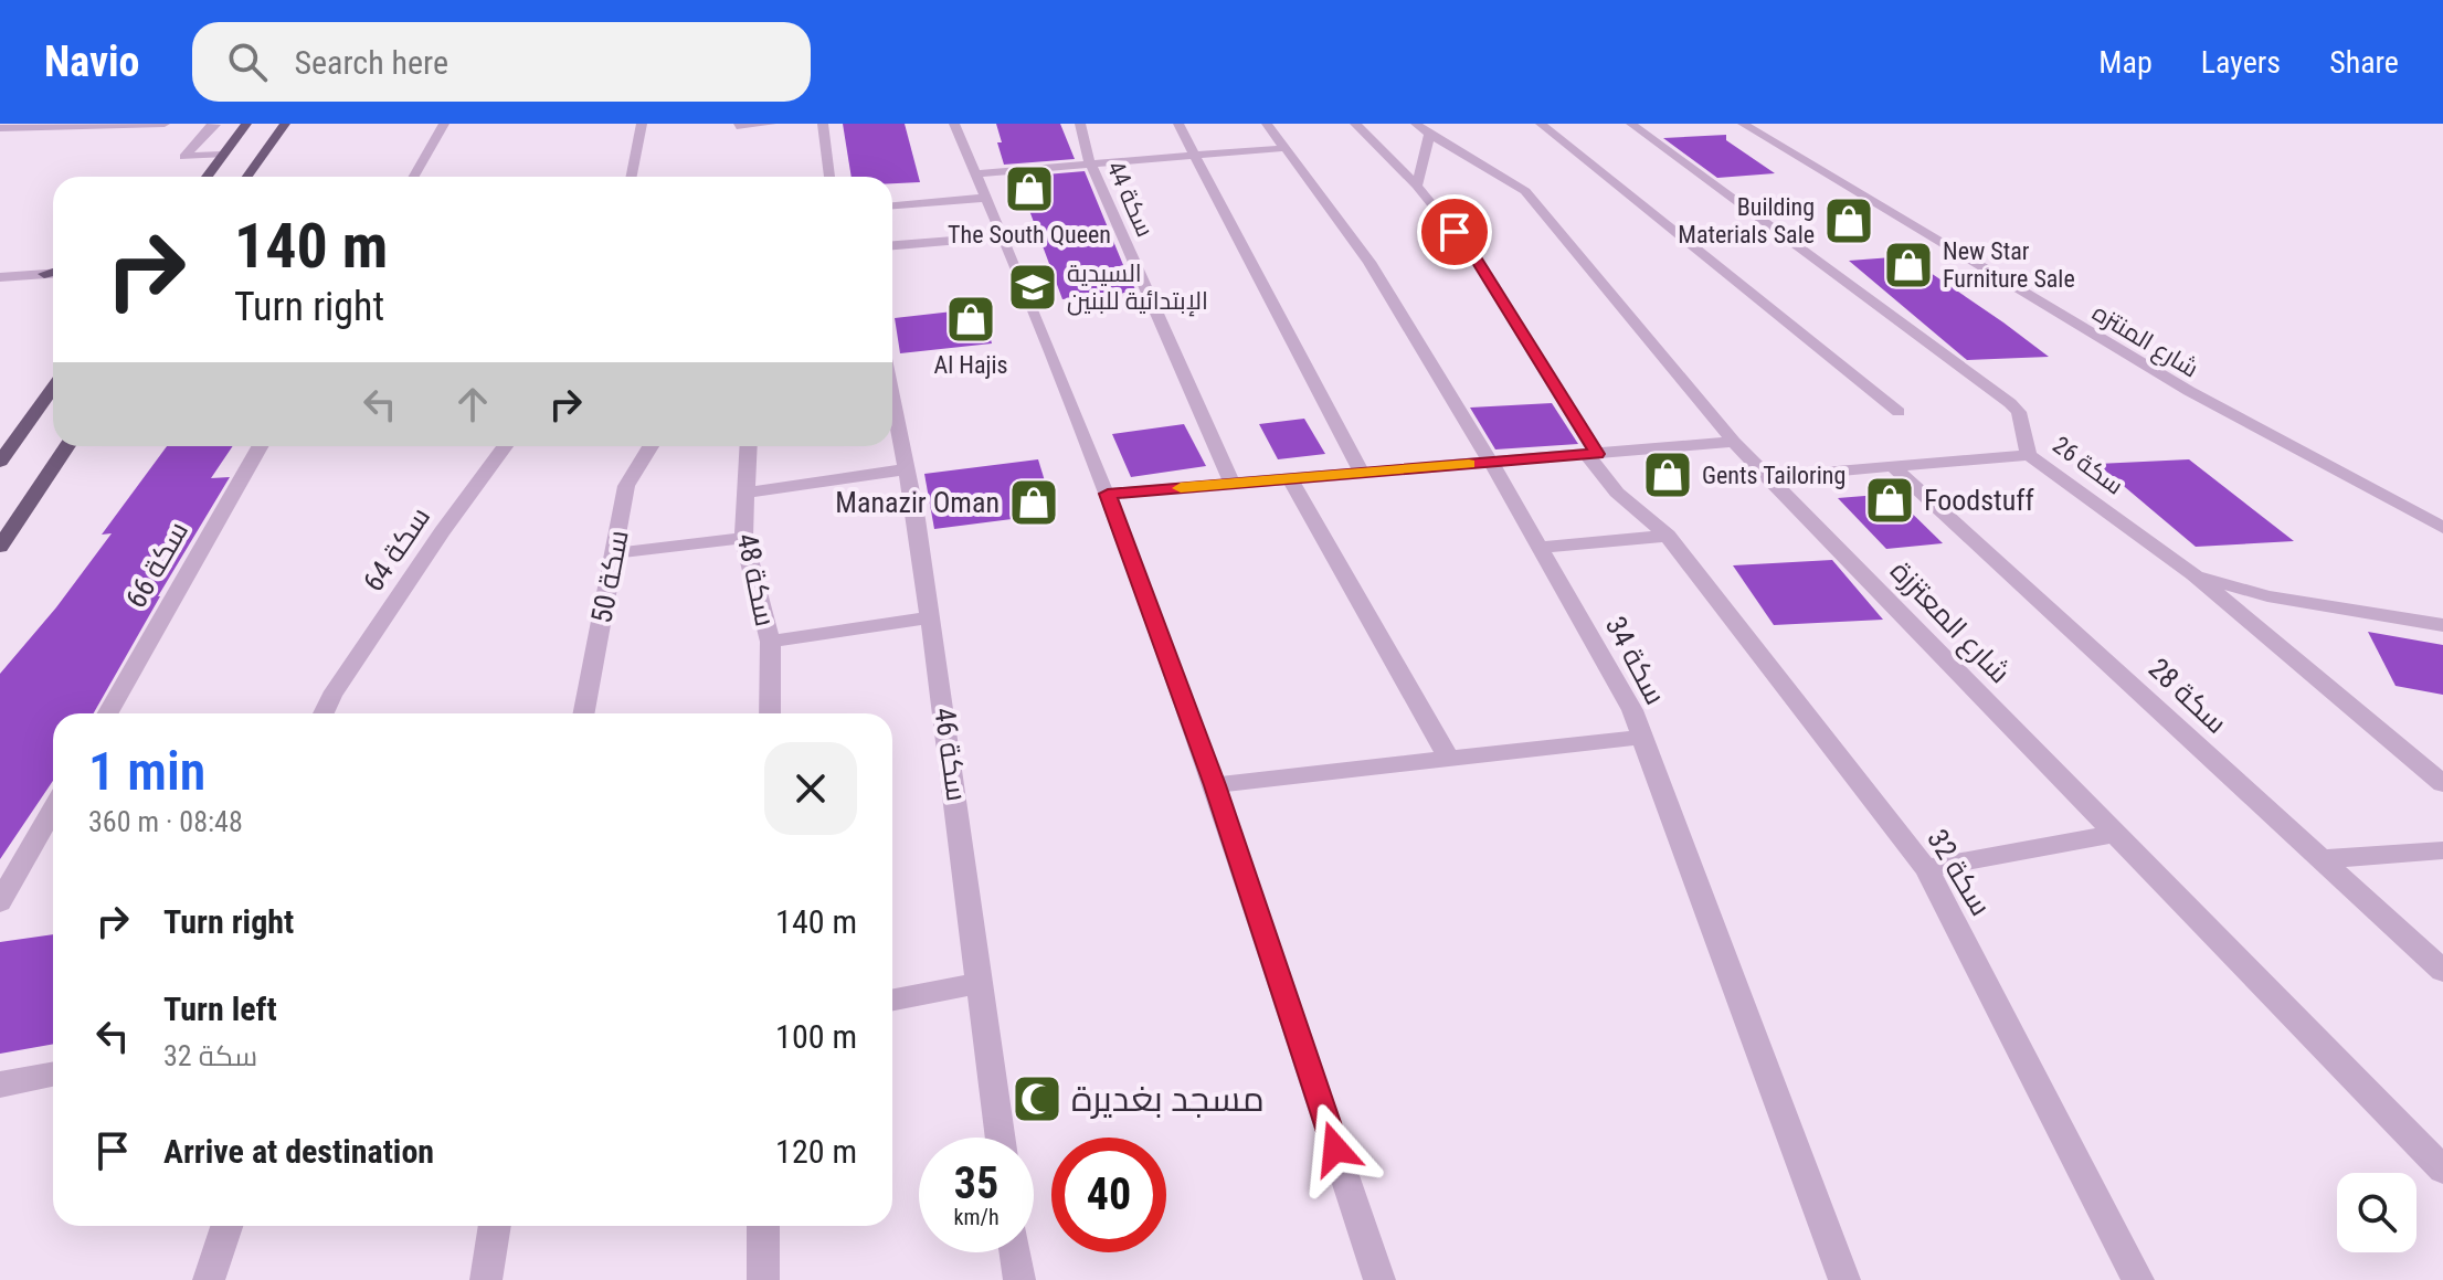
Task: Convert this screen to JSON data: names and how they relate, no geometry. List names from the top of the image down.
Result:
{
  "streets": {
    "street": [
      "سكة 44",
      "شارع المنتزه",
      "سكة 26",
      "سكة 64",
      "سكة 66",
      "سكة 50",
      "سكة 48",
      "شارع المعتززة",
      "سكة 34",
      "سكة 28",
      "سكة 46",
      "سكة 32"
    ]
  },
  "places": {
    "shop": [
      "The South Queen",
      "Building Materials Sale",
      "New Star Furniture Sale",
      "Al Hajis",
      "Gents Tailoring",
      "Foodstuff",
      "Manazir Oman"
    ],
    "school or university": ["السيدية الإبتدائية للبنين"],
    "mosque": ["مسجد بغديرة"]
  },
  "page": {
    "header": "Navio",
    "search": "Search here",
    "nav": ["Map", "Layers", "Share"],
    "turn": ["140 m", "Turn right"],
    "heading": ["1 min", "360 m · 08:48"],
    "list": [
      {
        "name": "Turn right",
        "value": "140 m"
      },
      {
        "name": "Turn left",
        "note": "سكة 32",
        "value": "100 m"
      },
      {
        "name": "Arrive at destination",
        "value": "120 m"
      }
    ],
    "speed": "35 km/h",
    "limit": "40"
  }
}
